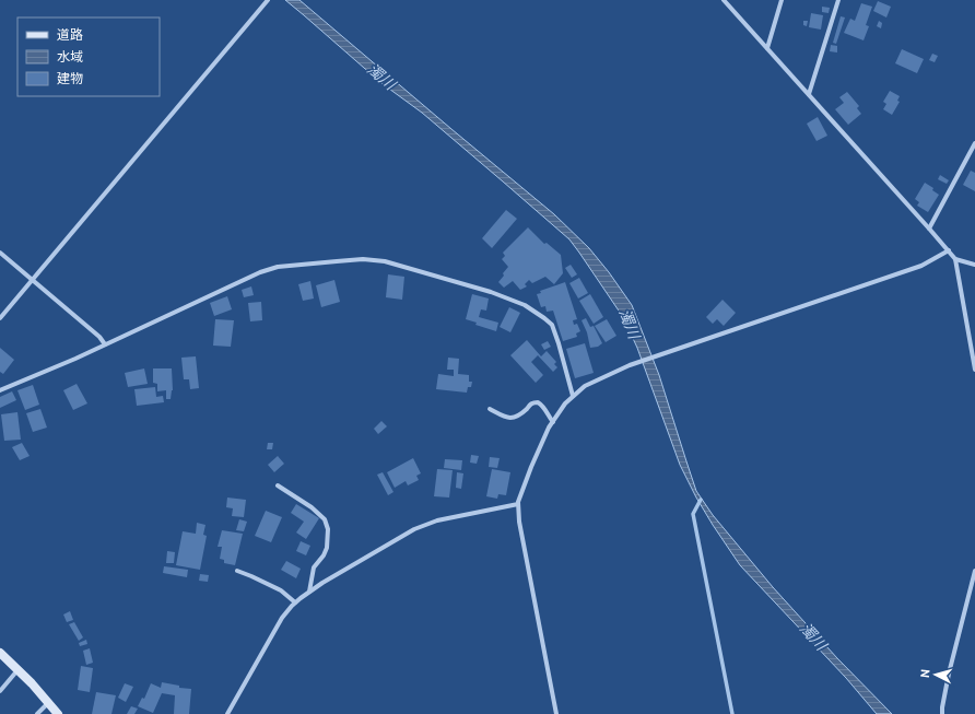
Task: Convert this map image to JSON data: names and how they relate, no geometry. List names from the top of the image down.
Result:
{
  "water": ["濁川"],
  "legend": ["道路", "水域", "建物"],
  "north": "left"
}
